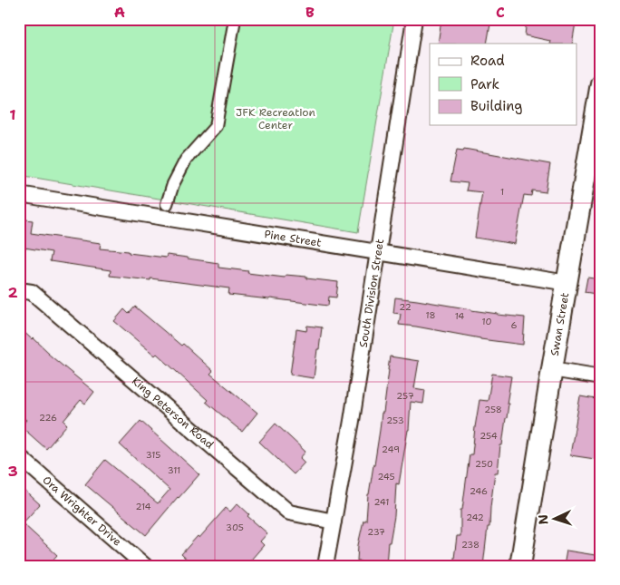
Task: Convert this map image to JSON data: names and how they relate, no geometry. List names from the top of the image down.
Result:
{
  "streets": {
    "main road": ["Swan Street"],
    "street": [
      "Pine Street",
      "South Division Street",
      "King Peterson Road",
      "Ora Wrighter Drive"
    ]
  },
  "crossings": [
    ["Pine Street", "South Division Street"],
    ["Pine Street", "Swan Street"],
    ["South Division Street", "King Peterson Road"]
  ],
  "parks": ["JFK Recreation Center"],
  "house_numbers": [
    "1",
    "22",
    "18",
    "14",
    "10",
    "6",
    "257",
    "258",
    "226",
    "253",
    "254",
    "249",
    "315",
    "250",
    "311",
    "245",
    "246",
    "241",
    "214",
    "242",
    "305",
    "237",
    "238"
  ],
  "legend": ["Road", "Park", "Building"],
  "north": "left",
  "grid": {
    "columns": ["A", "B", "C"],
    "rows": ["1", "2", "3"]
  }
}
